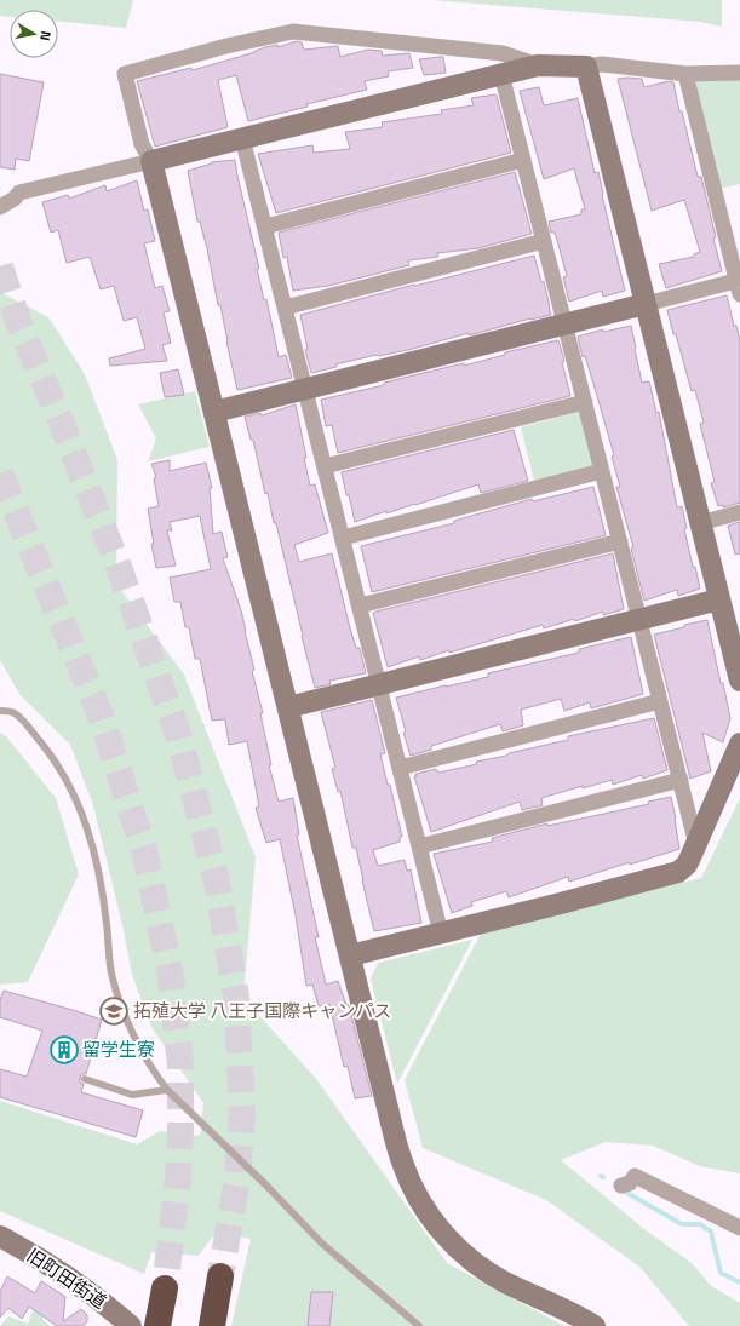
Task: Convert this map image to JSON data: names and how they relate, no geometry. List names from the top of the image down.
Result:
{
  "streets": {
    "street": ["旧町田街道"]
  },
  "places": {
    "school or university": ["拓殖大学 八王子国際キャンパス"],
    "building": ["留学生寮"]
  },
  "north": "right"
}
